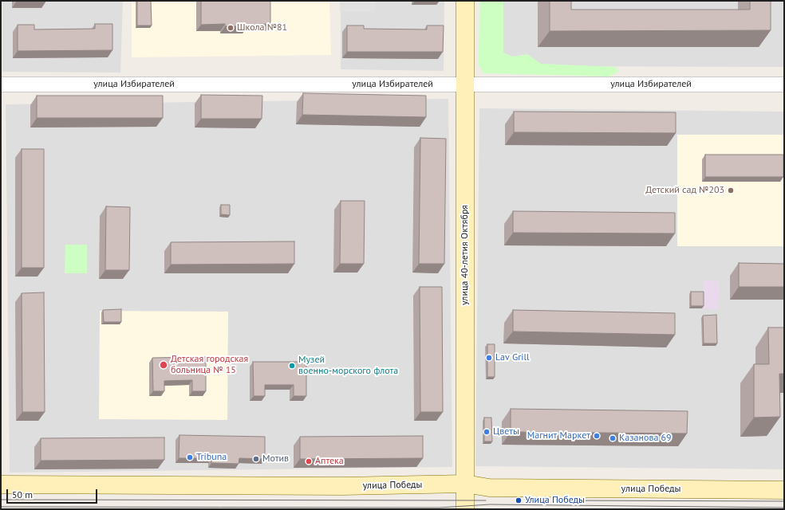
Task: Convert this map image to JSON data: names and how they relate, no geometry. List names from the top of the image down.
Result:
{
  "streets": {
    "main road": ["улица 40-летия Октября", "улица Победы"],
    "street": ["улица Избирателей"]
  },
  "crossings": [
    ["улица Избирателей", "улица 40-летия Октября"],
    ["улица 40-летия Октября", "улица Победы"]
  ],
  "places": [
    "Школа №81",
    "Детский сад №203",
    "Lav Grill",
    "Детская городская больница № 15",
    "Музей военно-морского флота",
    "Цветы",
    "Магнит Маркет",
    "Казанова 69",
    "Tribuna",
    "Мотив",
    "Аптека",
    "Улица Победы"
  ],
  "scale_bar": "50 m"
}
